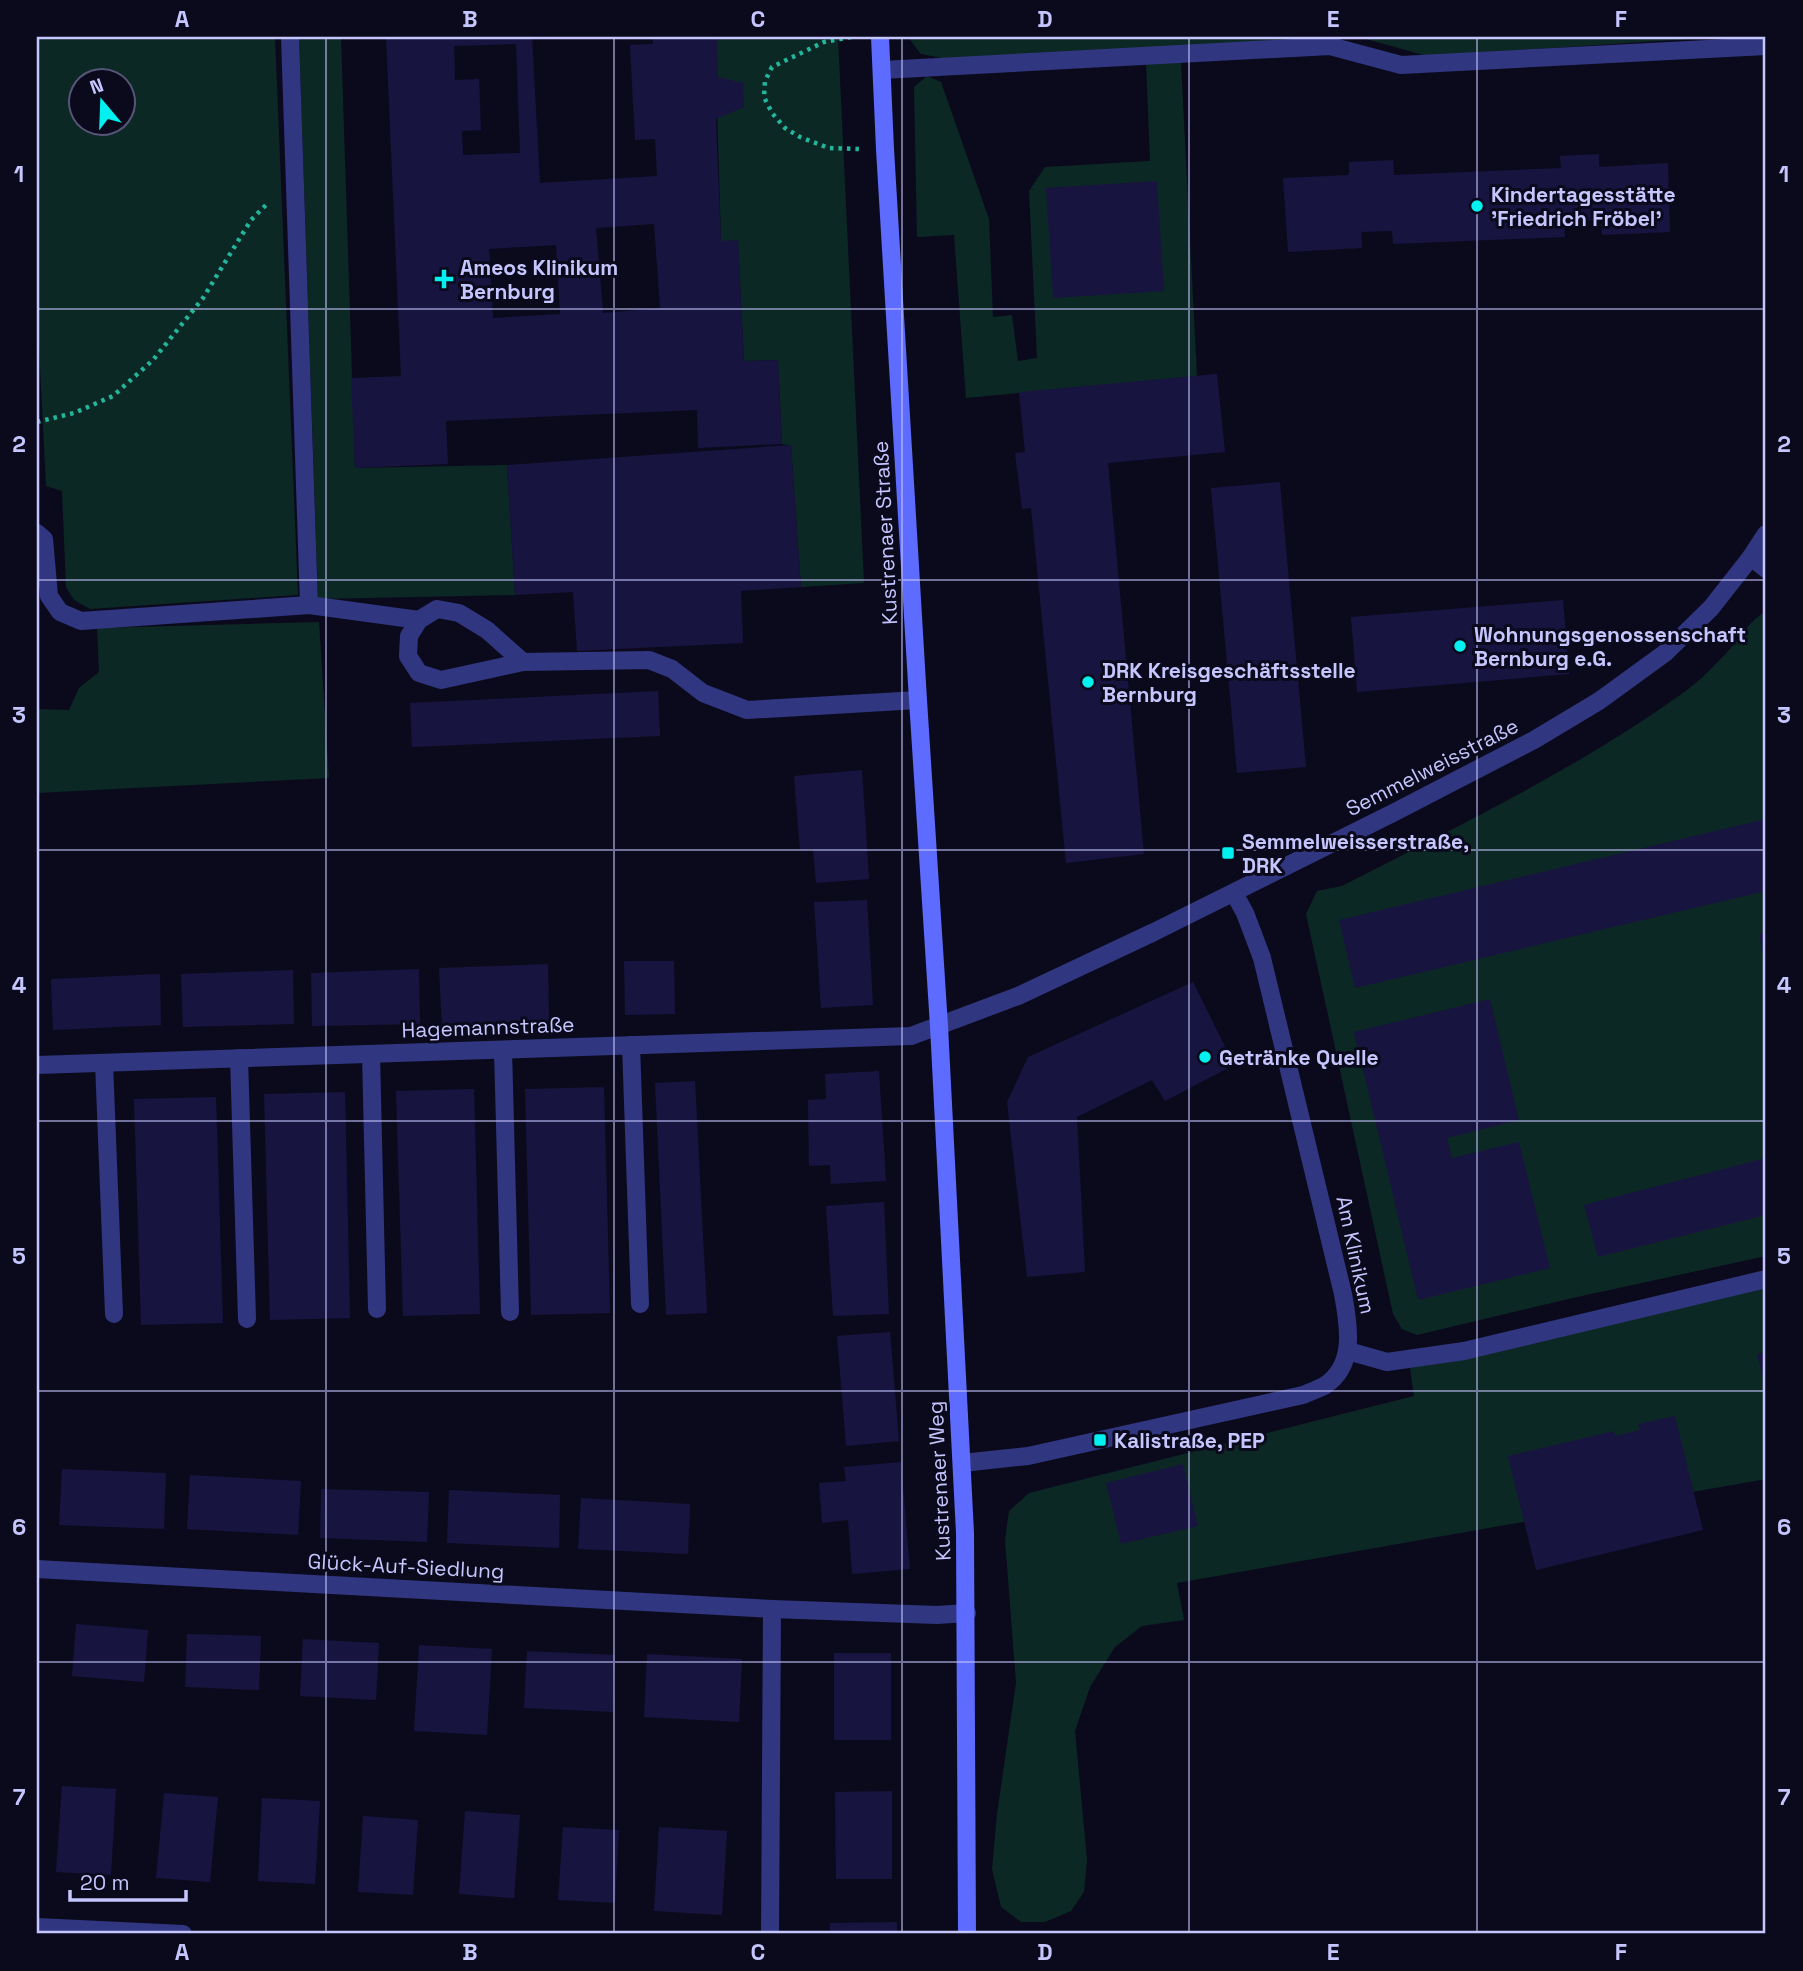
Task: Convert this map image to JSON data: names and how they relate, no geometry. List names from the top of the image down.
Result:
{
  "streets": {
    "street": [
      "Kustrenaer Straße",
      "Semmelweisstraße",
      "Hagemannstraße",
      "Am Klinikum",
      "Kustrenaer Weg",
      "Glück-Auf-Siedlung"
    ]
  },
  "crossings": [
    ["Kustrenaer Straße", "Semmelweisstraße"],
    ["Kustrenaer Straße", "Hagemannstraße"],
    ["Kustrenaer Straße", "Kustrenaer Weg"],
    ["Semmelweisstraße", "Hagemannstraße"],
    ["Semmelweisstraße", "Am Klinikum"],
    ["Semmelweisstraße", "Kustrenaer Weg"],
    ["Hagemannstraße", "Kustrenaer Weg"],
    ["Kustrenaer Weg", "Glück-Auf-Siedlung"]
  ],
  "places": {
    "other": [
      "Kindertagesstätte 'Friedrich Fröbel'",
      "Wohnungsgenossenschaft Bernburg e.G.",
      "DRK Kreisgeschäftsstelle Bernburg",
      "Getränke Quelle"
    ],
    "health": ["Ameos Klinikum Bernburg"],
    "transit": ["Semmelweisserstraße, DRK", "Kalistraße, PEP"]
  },
  "scale_bar": "20 m",
  "north": "top",
  "grid": {
    "columns": [
      "A",
      "B",
      "C",
      "D",
      "E",
      "F"
    ],
    "rows": [
      "1",
      "2",
      "3",
      "4",
      "5",
      "6",
      "7"
    ]
  }
}
